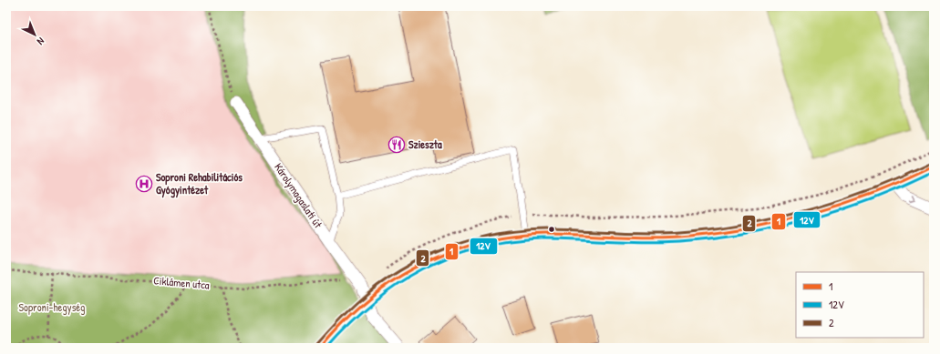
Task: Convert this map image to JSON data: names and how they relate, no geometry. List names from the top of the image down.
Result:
{
  "streets": {
    "street": ["Károlymagaslati út"],
    "path": ["Ciklámen utca"]
  },
  "crossings": [
    ["Károlymagaslati út", "Ciklámen utca"]
  ],
  "parks": ["Soproni-hegység"],
  "places": {
    "restaurant": ["Szieszta"],
    "hospital": ["Soproni Rehabilitációs Gyógyintézet"]
  },
  "lines": ["transit line 2", "transit line 1", "transit line 12V"],
  "legend": ["1", "12V", "2"],
  "north": "bottom right"
}
